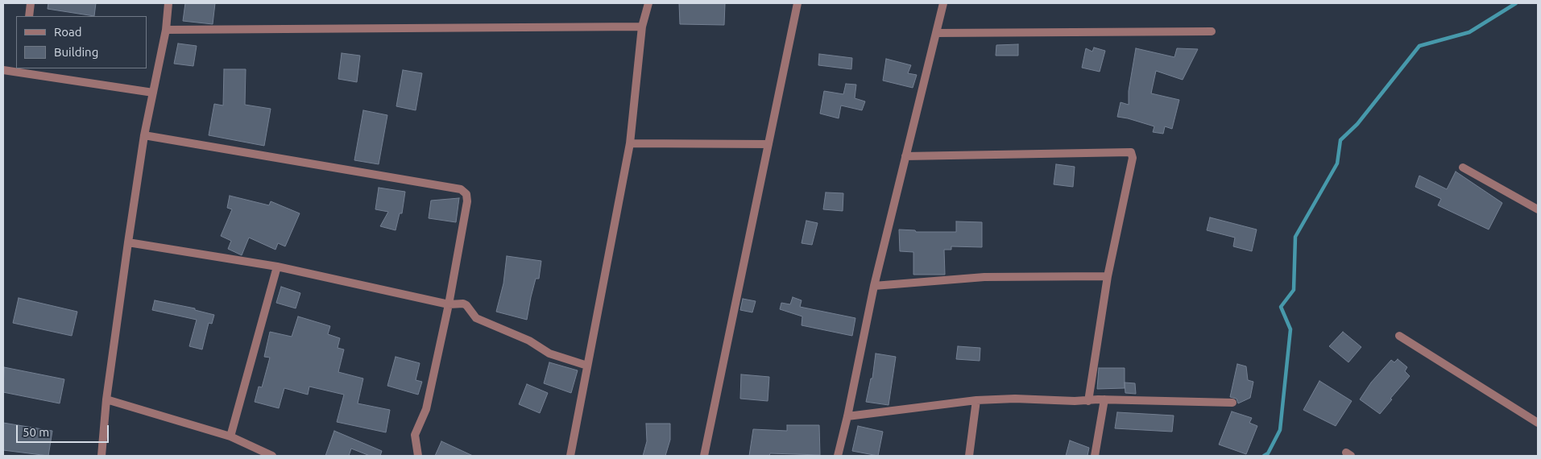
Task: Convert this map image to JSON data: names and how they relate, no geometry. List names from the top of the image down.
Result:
{
  "legend": ["Road", "Building"],
  "scale_bar": "50 m"
}
